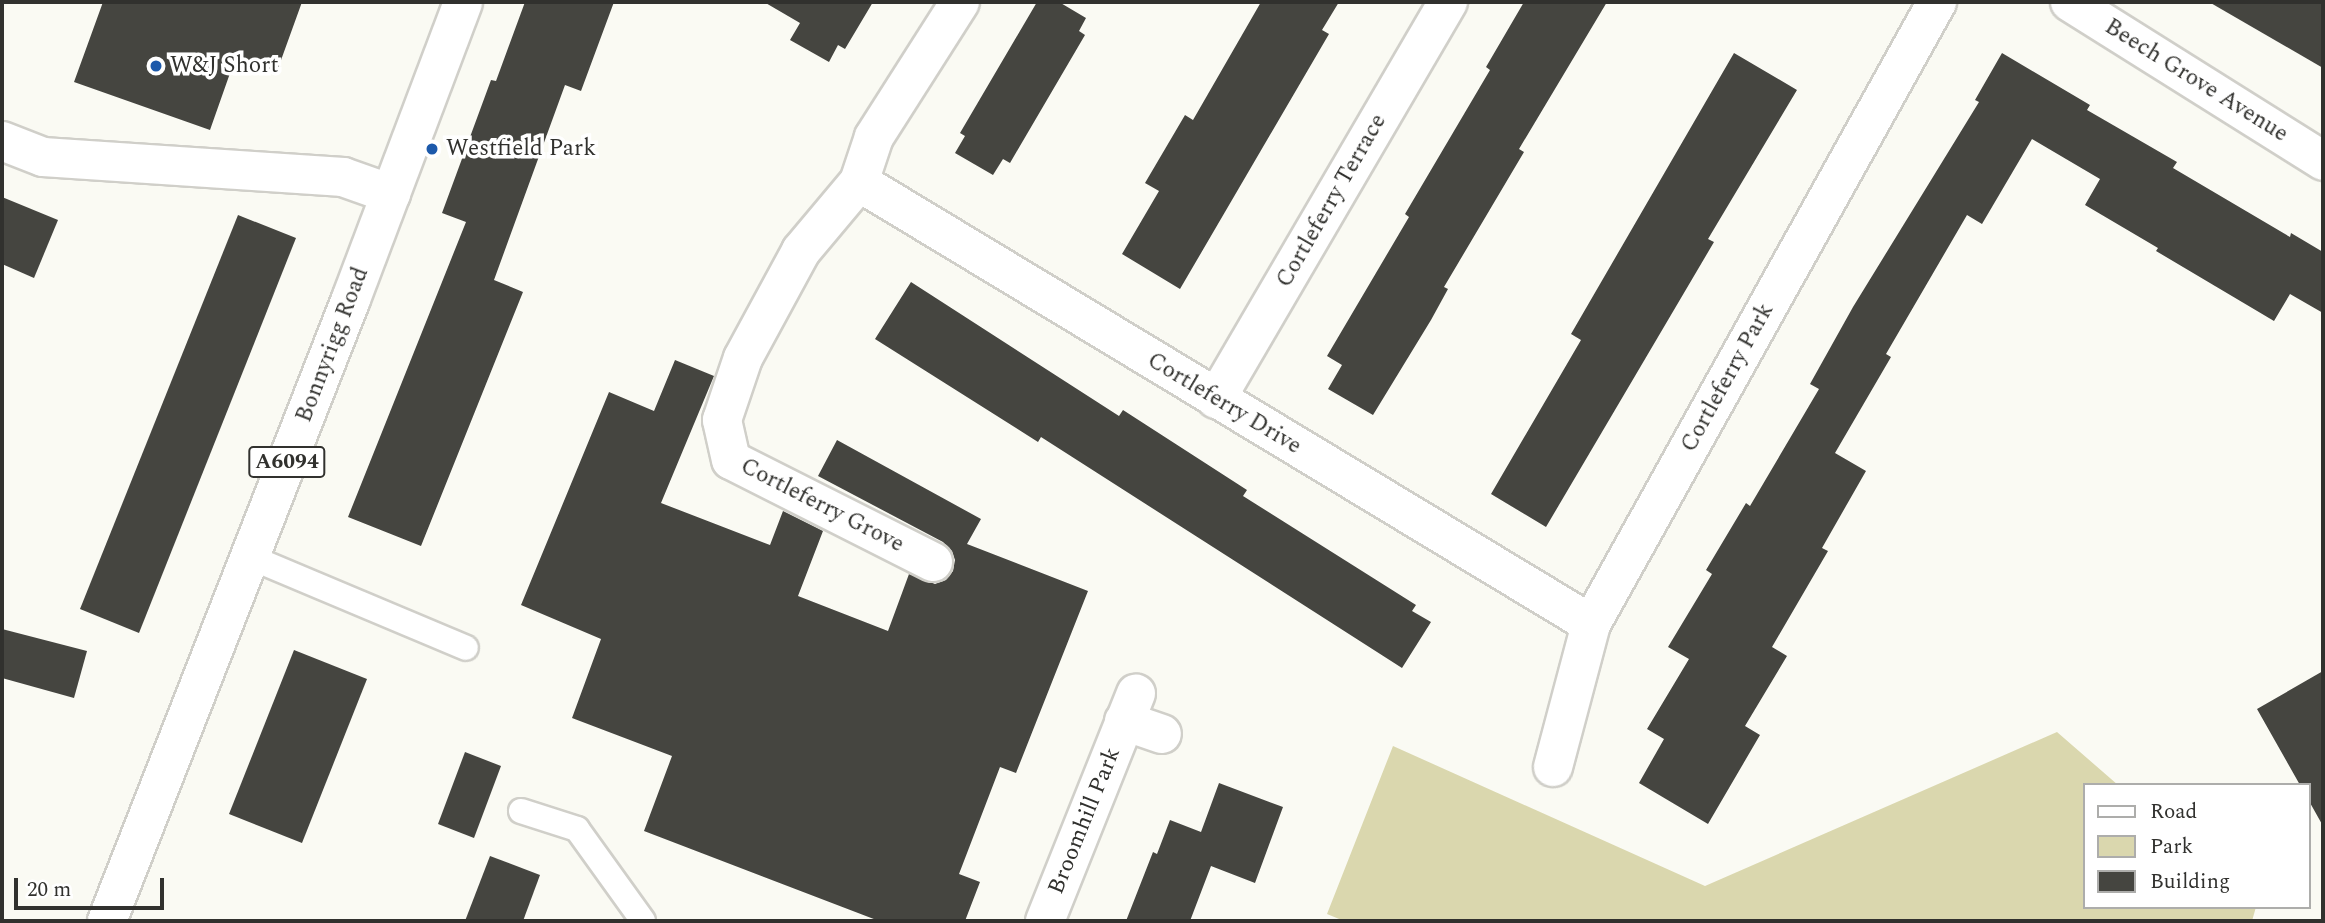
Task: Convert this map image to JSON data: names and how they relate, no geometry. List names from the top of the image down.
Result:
{
  "streets": {
    "street": [
      "Beech Grove Avenue",
      "Cortleferry Terrace",
      "Bonnyrigg Road",
      "Cortleferry Park",
      "Cortleferry Drive",
      "A6094",
      "Cortleferry Grove",
      "Broomhill Park"
    ]
  },
  "crossings": [
    ["Cortleferry Terrace", "Cortleferry Drive"],
    ["Cortleferry Park", "Cortleferry Drive"],
    ["Cortleferry Drive", "Cortleferry Grove"]
  ],
  "places": ["W&J Short", "Westfield Park"],
  "legend": ["Road", "Park", "Building"],
  "scale_bar": "20 m"
}
